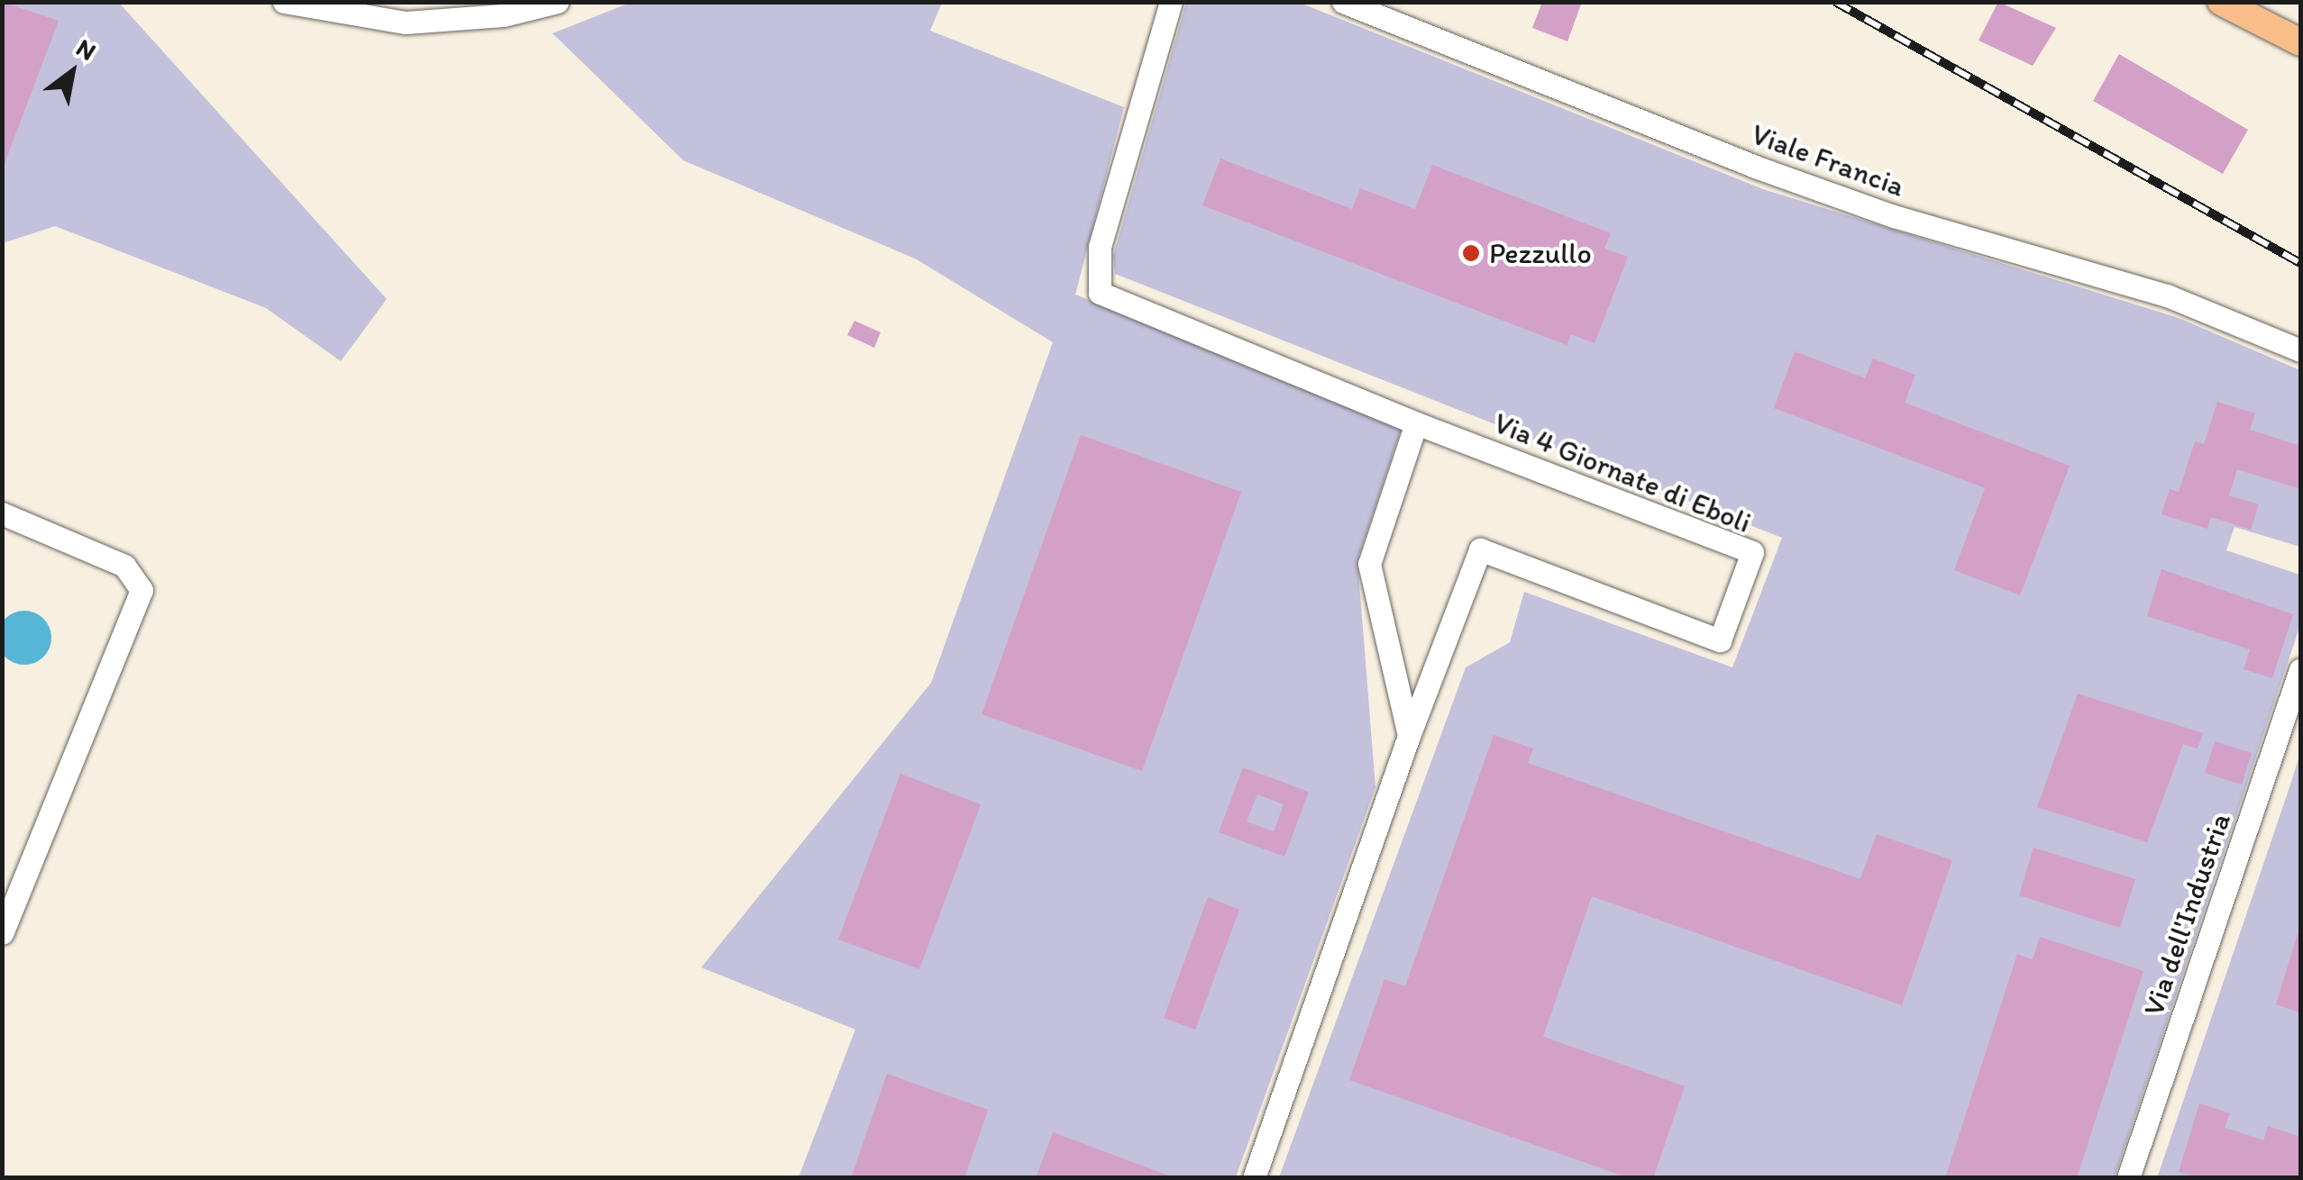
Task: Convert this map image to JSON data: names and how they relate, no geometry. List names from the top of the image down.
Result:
{
  "streets": {
    "street": ["Viale Francia", "Via 4 Giornate di Eboli", "Via dell'Industria"]
  },
  "places": ["Pezzullo"],
  "north": "top right"
}
